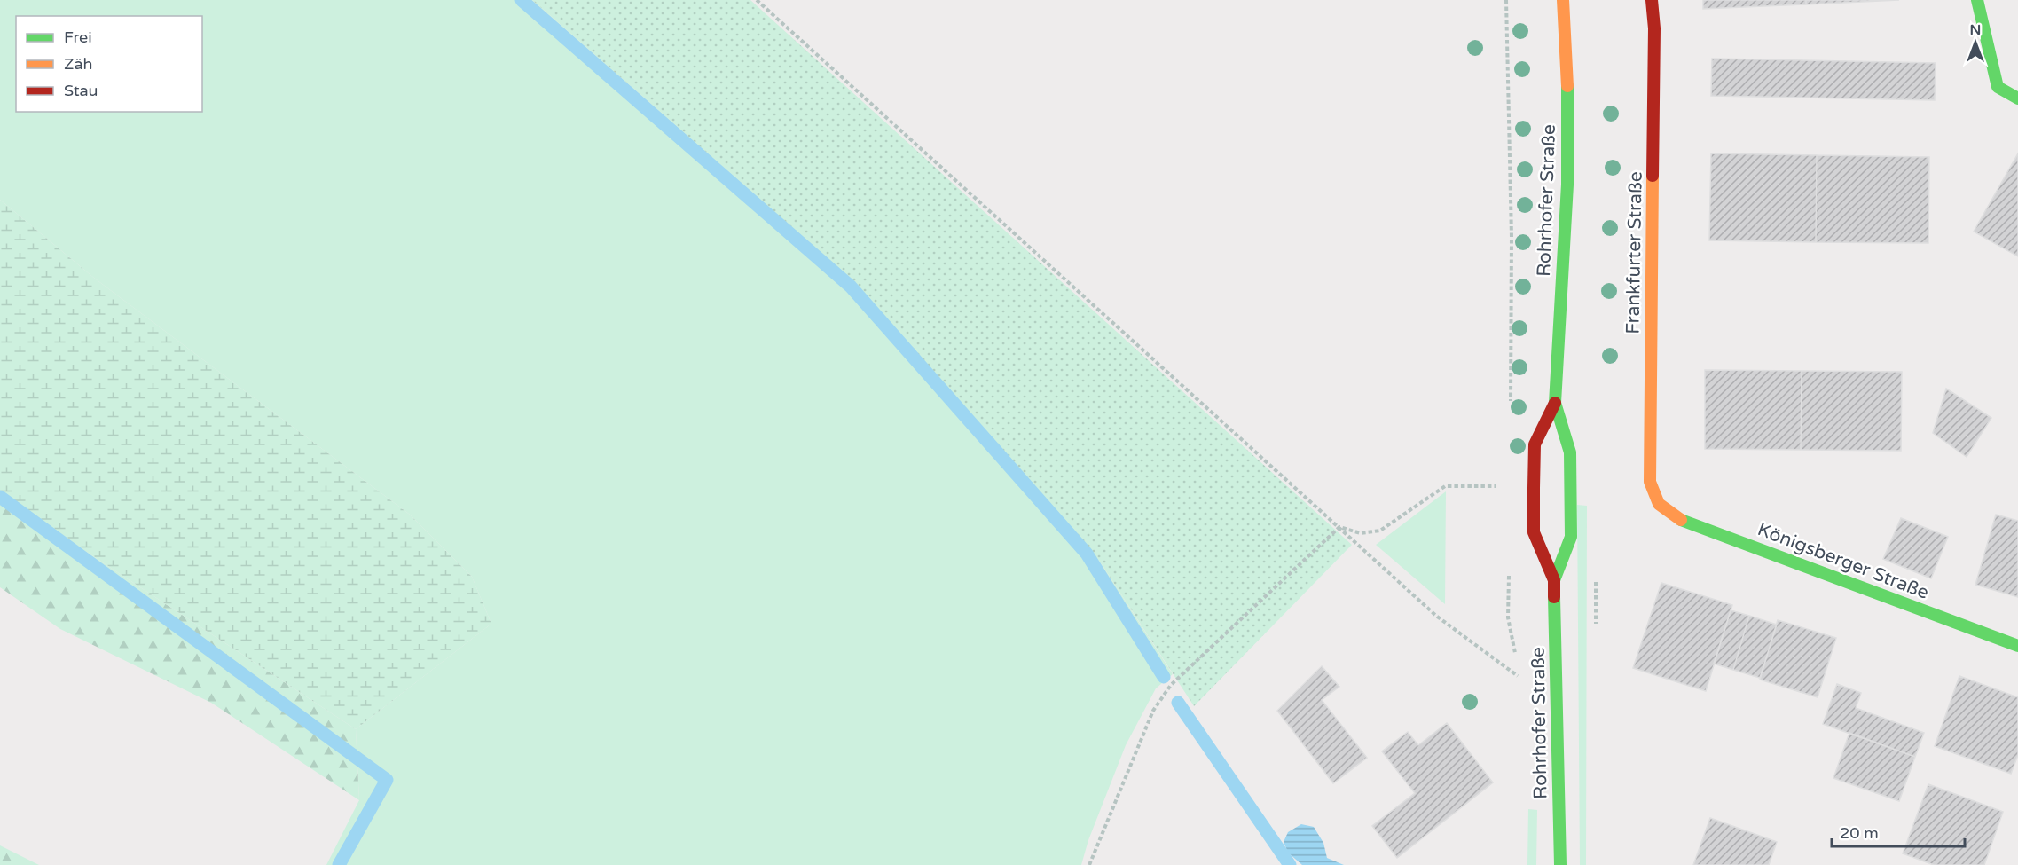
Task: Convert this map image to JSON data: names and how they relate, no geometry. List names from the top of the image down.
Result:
{
  "streets": {
    "street": ["Rohrhofer Straße", "Frankfurter Straße", "Königsberger Straße"]
  },
  "crossings": [
    ["Frankfurter Straße", "Königsberger Straße"]
  ],
  "legend": ["Frei", "Zäh", "Stau"],
  "scale_bar": "20 m",
  "north": "top"
}
